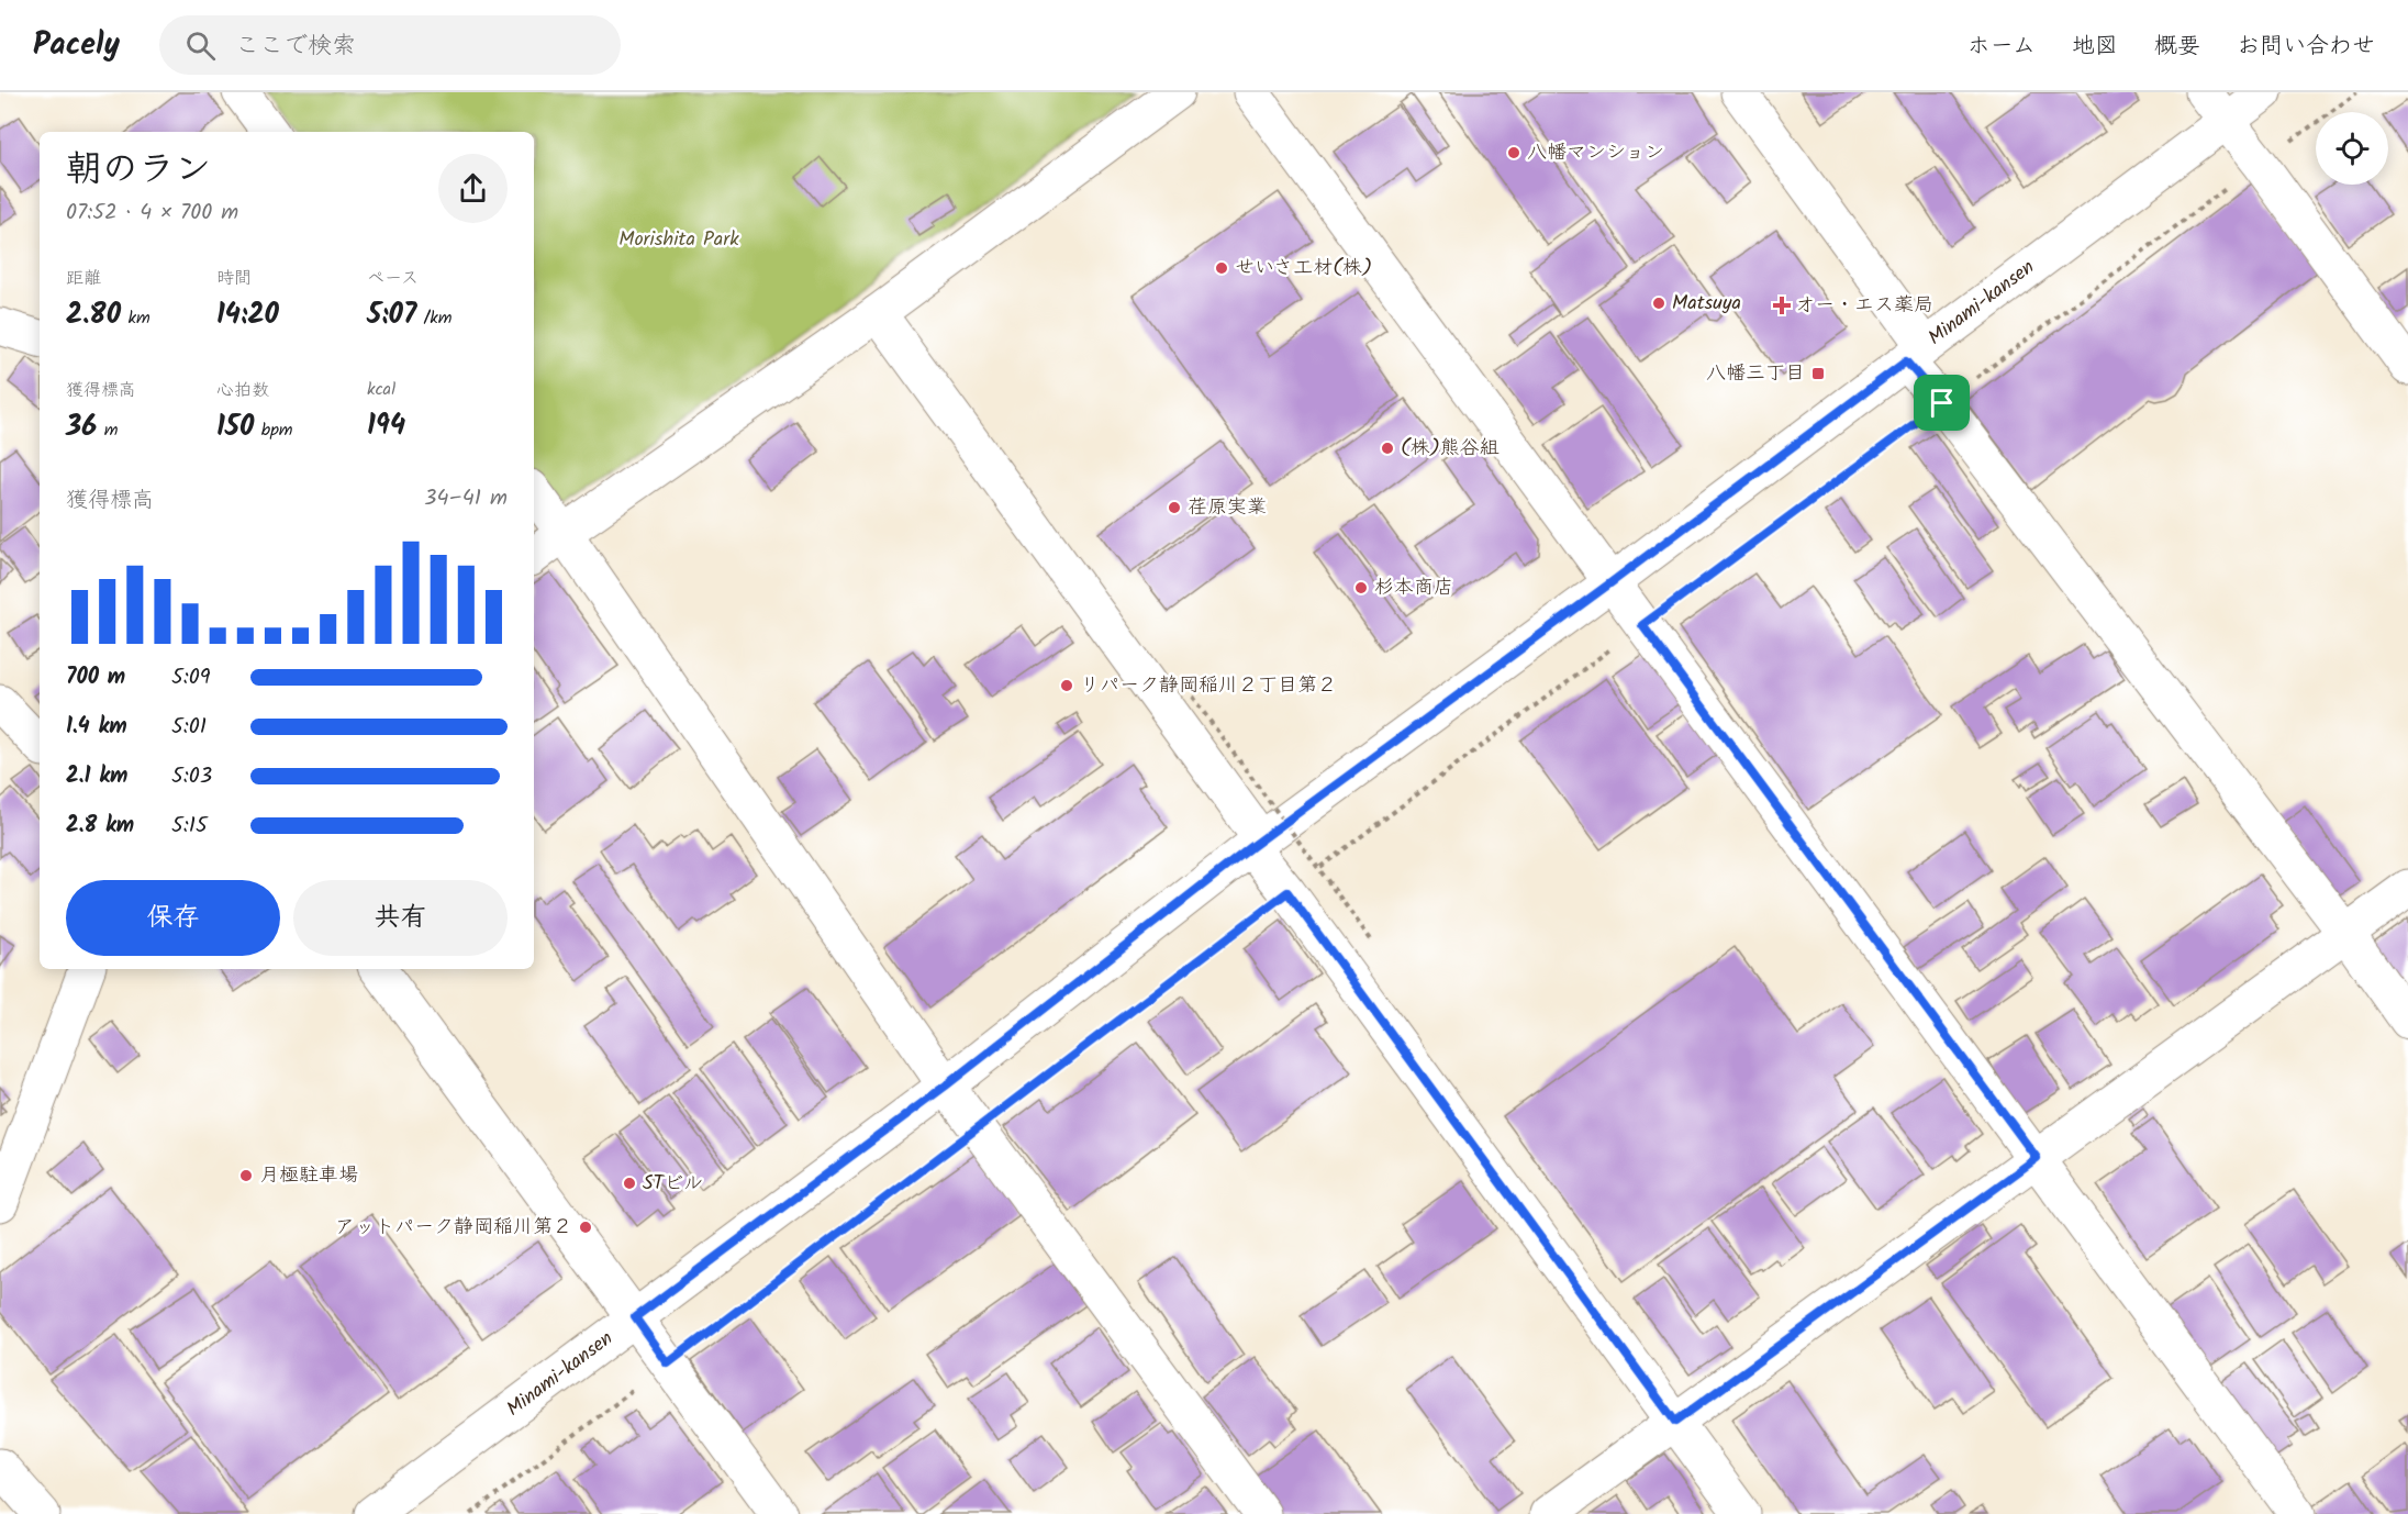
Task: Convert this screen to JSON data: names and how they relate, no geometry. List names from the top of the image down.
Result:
{
  "streets": {
    "street": ["Minami-kansen"]
  },
  "parks": ["Morishita Park"],
  "places": {
    "other": [
      "八幡マンション",
      "せいさ工材(株)",
      "Matsuya",
      "(株)熊谷組",
      "荏原実業",
      "杉本商店",
      "リパーク静岡稲川２丁目第２",
      "月極駐車場",
      "STビル",
      "アットパーク静岡稲川第２"
    ],
    "health": ["オー・エス薬局"],
    "transit": ["八幡三丁目"]
  },
  "page": {
    "header": "Pacely",
    "search": "ここで検索",
    "nav": [
      "ホーム",
      "地図",
      "概要",
      "お問い合わせ"
    ],
    "heading": ["朝のラン", "07:52 · 4 × 700 m"],
    "stats": [
      ["距離", "2.80 km"],
      ["時間", "14:20"],
      ["ペース", "5:07 /km"],
      ["獲得標高", "36 m"],
      ["心拍数", "150 bpm"],
      ["kcal", "194"]
    ],
    "chart": ["獲得標高", "34–41 m"],
    "list": [
      {
        "name": "700 m",
        "note": "5:09"
      },
      {
        "name": "1.4 km",
        "note": "5:01"
      },
      {
        "name": "2.1 km",
        "note": "5:03"
      },
      {
        "name": "2.8 km",
        "note": "5:15"
      }
    ],
    "buttons": ["保存", "共有"]
  }
}
